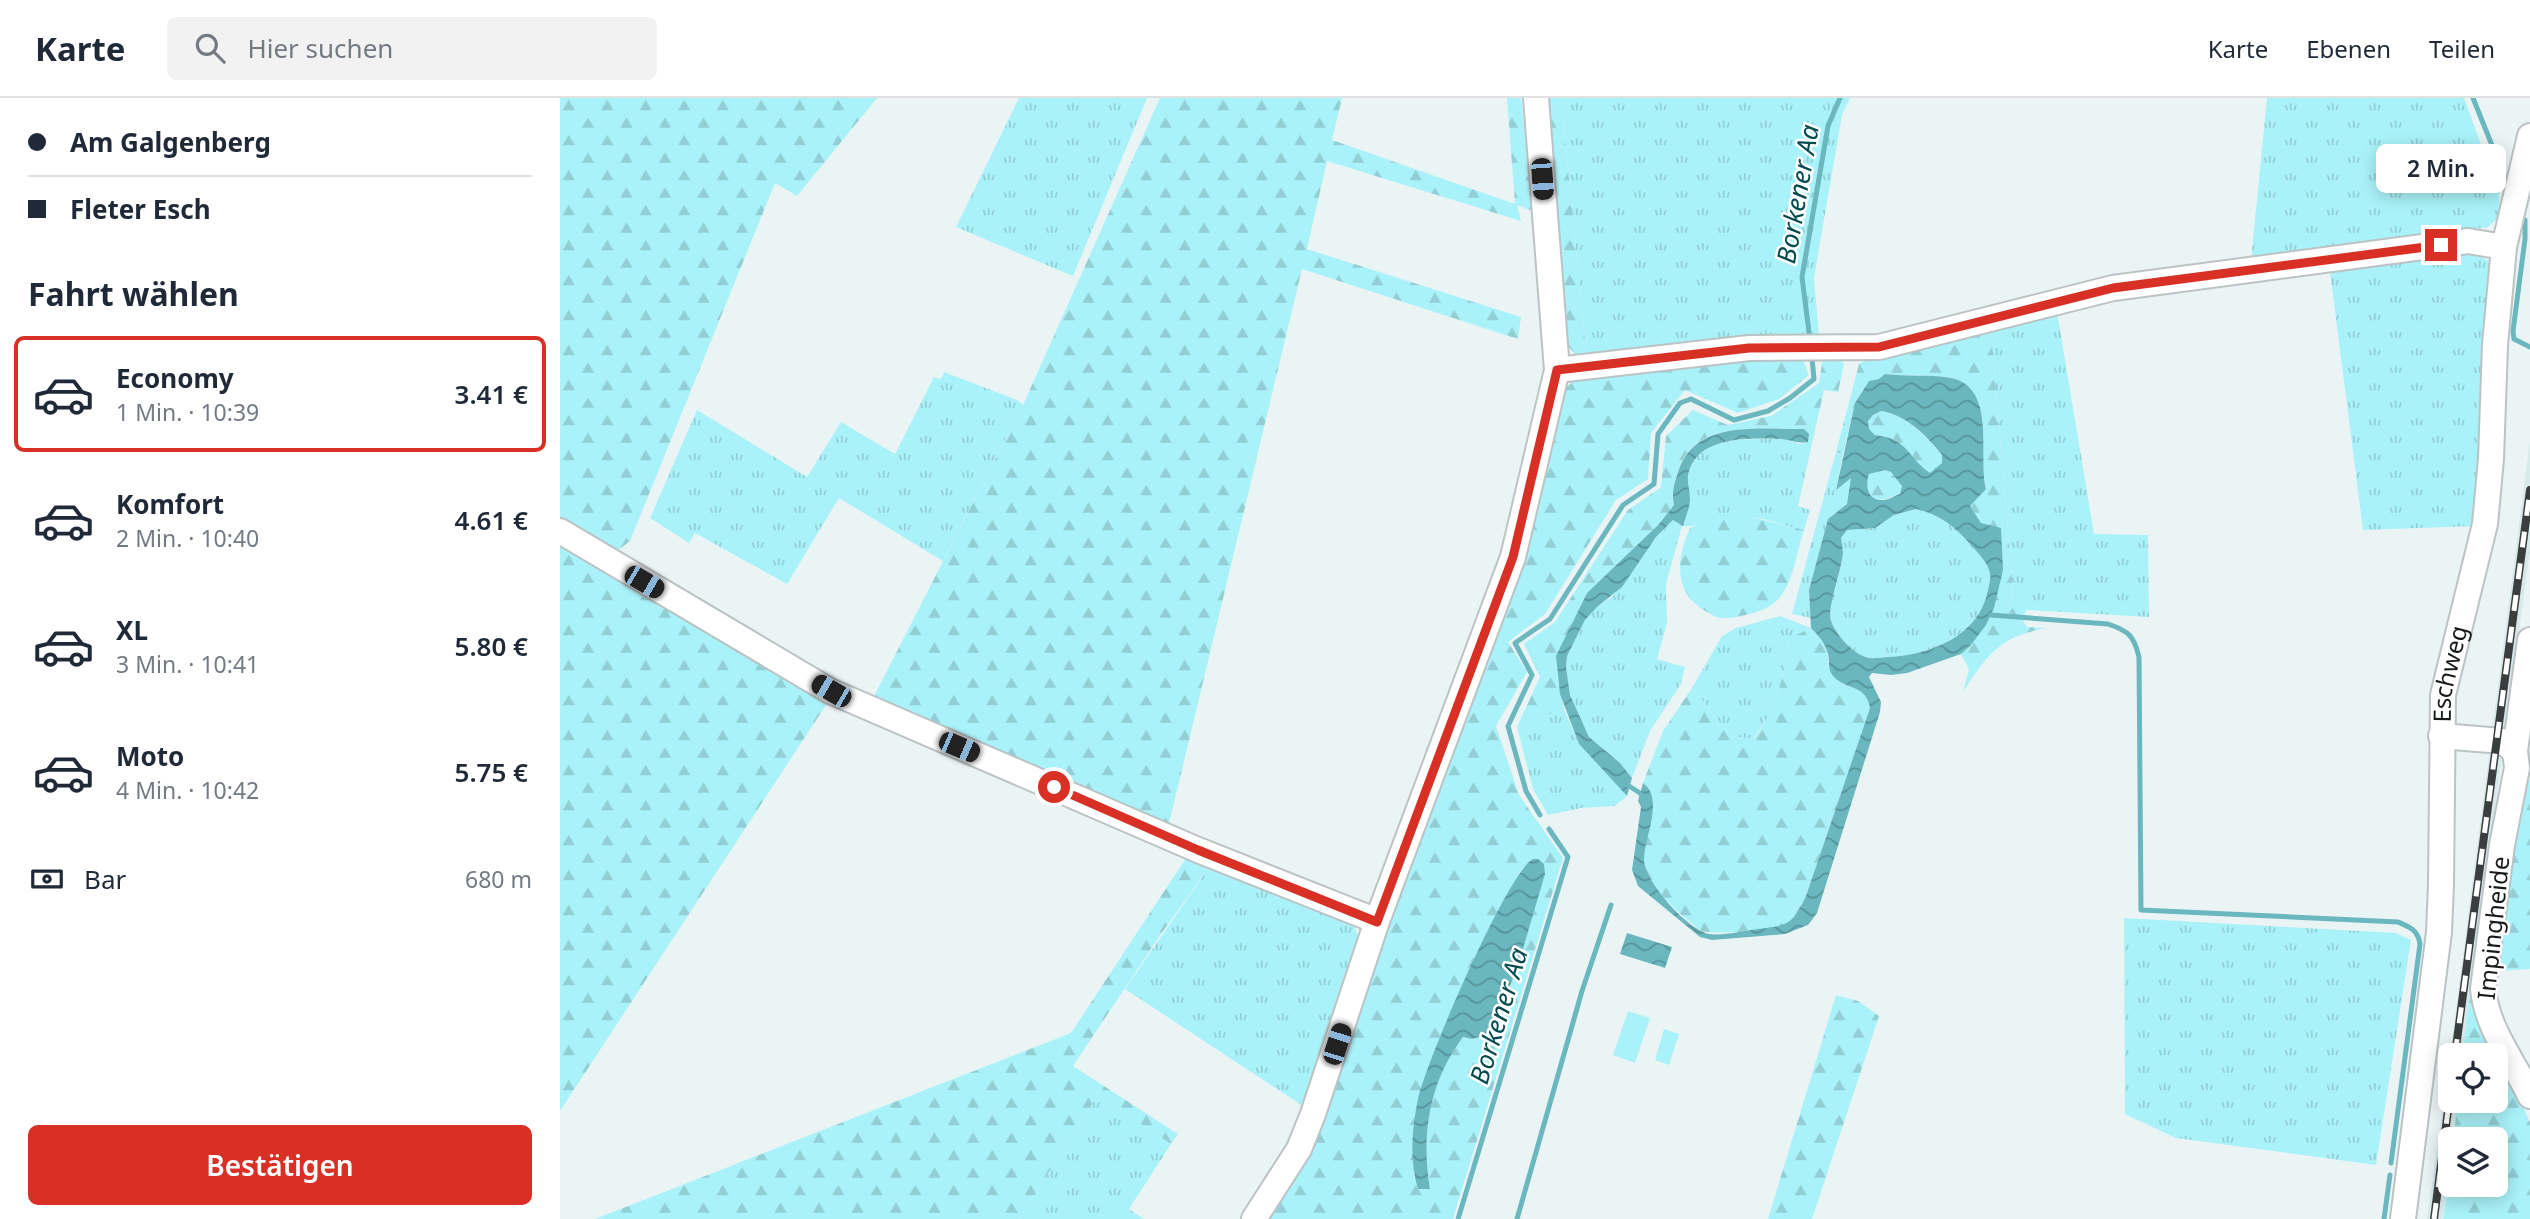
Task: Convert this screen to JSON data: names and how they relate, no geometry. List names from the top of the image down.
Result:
{
  "streets": {
    "street": ["Eschweg", "Impingheide"]
  },
  "water": ["Borkener Aa"],
  "page": {
    "header": "Karte",
    "search": "Hier suchen",
    "nav": ["Karte", "Ebenen", "Teilen"],
    "banner": ["Am Galgenberg", "Fleter Esch"],
    "bubble": "2 Min.",
    "heading": "Fahrt wählen",
    "list": [
      {
        "name": "Economy",
        "note": "1 Min. · 10:39",
        "value": "3.41 €"
      },
      {
        "name": "Komfort",
        "note": "2 Min. · 10:40",
        "value": "4.61 €"
      },
      {
        "name": "XL",
        "note": "3 Min. · 10:41",
        "value": "5.80 €"
      },
      {
        "name": "Moto",
        "note": "4 Min. · 10:42",
        "value": "5.75 €"
      }
    ],
    "pay": ["Bar", "680 m"],
    "buttons": "Bestätigen"
  }
}
